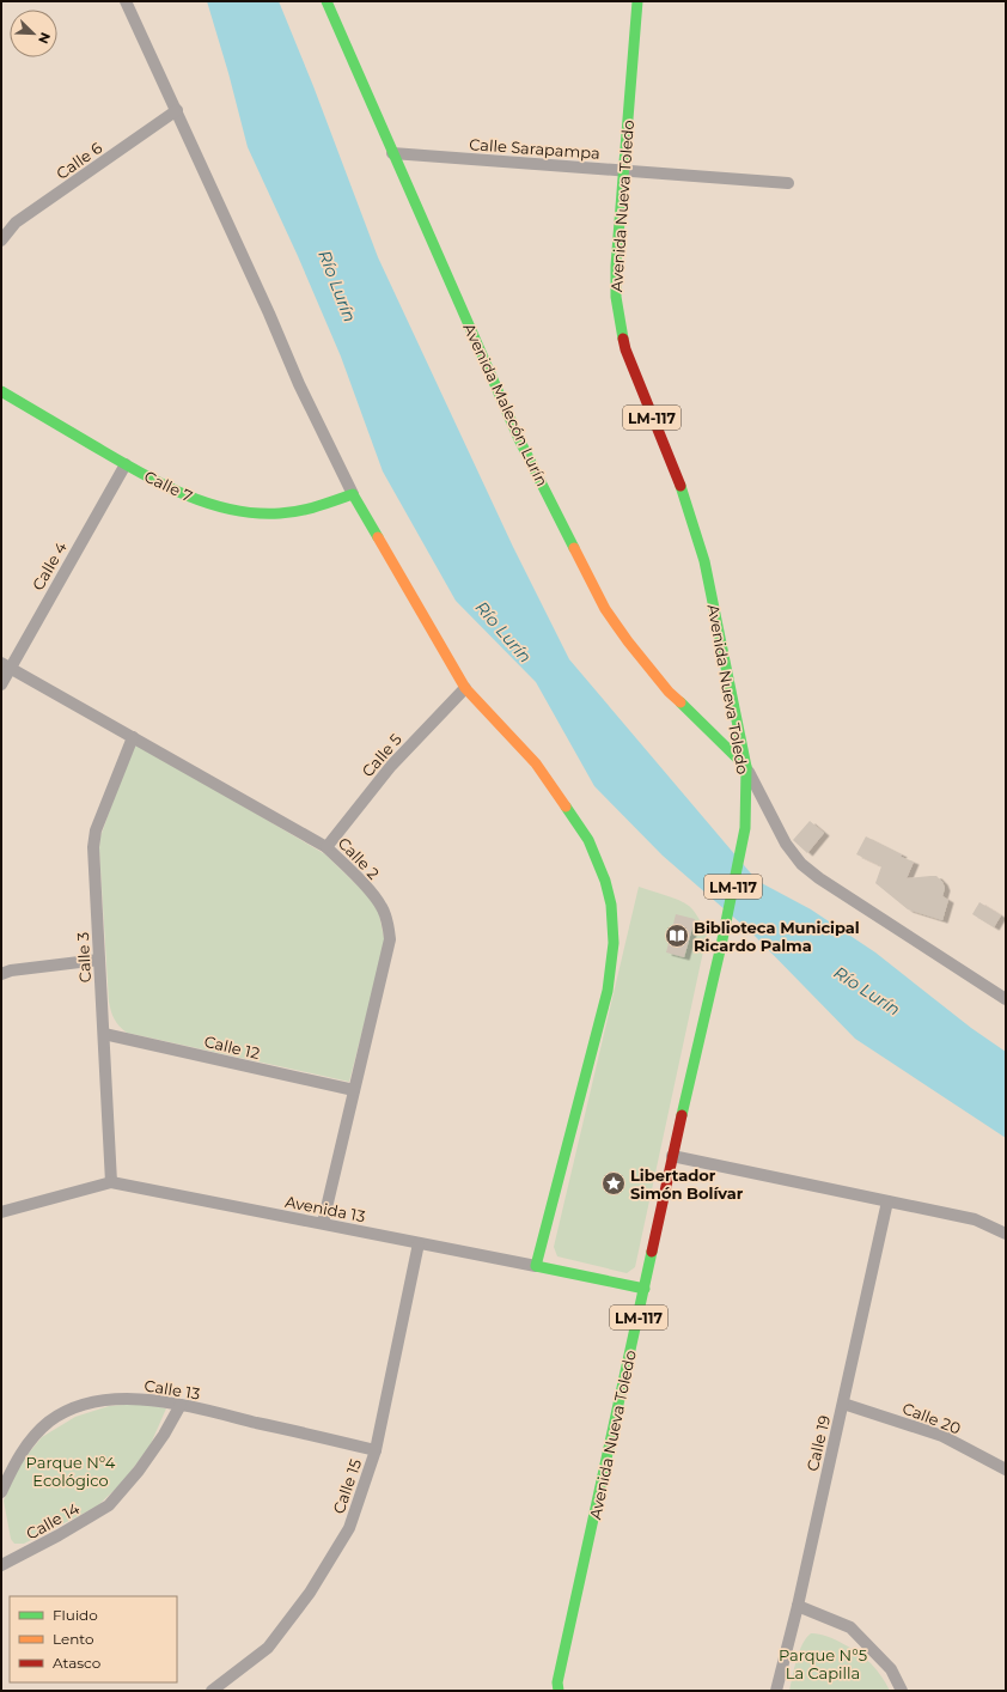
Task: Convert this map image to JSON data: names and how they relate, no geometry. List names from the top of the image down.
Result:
{
  "streets": {
    "street": [
      "Calle Sarapampa",
      "Calle 6",
      "Avenida Nueva Toledo",
      "Avenida Malecón Lurín",
      "LM-117",
      "Calle 7",
      "Calle 4",
      "Calle 5",
      "Calle 2",
      "Calle 3",
      "Calle 12",
      "Avenida 13",
      "Calle 13",
      "Calle 20",
      "Calle 19",
      "Calle 15",
      "Calle 14"
    ]
  },
  "crossings": [
    ["Calle Sarapampa", "Avenida Nueva Toledo"],
    ["Calle Sarapampa", "Avenida Malecón Lurín"],
    ["Avenida Nueva Toledo", "Avenida Malecón Lurín"],
    ["Avenida Nueva Toledo", "Avenida 13"],
    ["Calle 7", "Calle 4"],
    ["Calle 4", "Calle 2"],
    ["Calle 5", "Calle 2"],
    ["Calle 2", "Calle 3"],
    ["Calle 2", "Calle 12"],
    ["Calle 2", "Avenida 13"],
    ["Calle 3", "Calle 12"],
    ["Calle 3", "Avenida 13"],
    ["Avenida 13", "Calle 15"],
    ["Calle 13", "Calle 15"],
    ["Calle 13", "Calle 14"],
    ["Calle 20", "Calle 19"]
  ],
  "water": ["Río Lurín"],
  "parks": ["Parque N°4 Ecológico", "Parque N°5 La Capilla"],
  "places": {
    "library": ["Biblioteca Municipal Ricardo Palma"],
    "place": ["Libertador Simón Bolívar"]
  },
  "legend": ["Fluido", "Lento", "Atasco"],
  "north": "bottom right"
}
